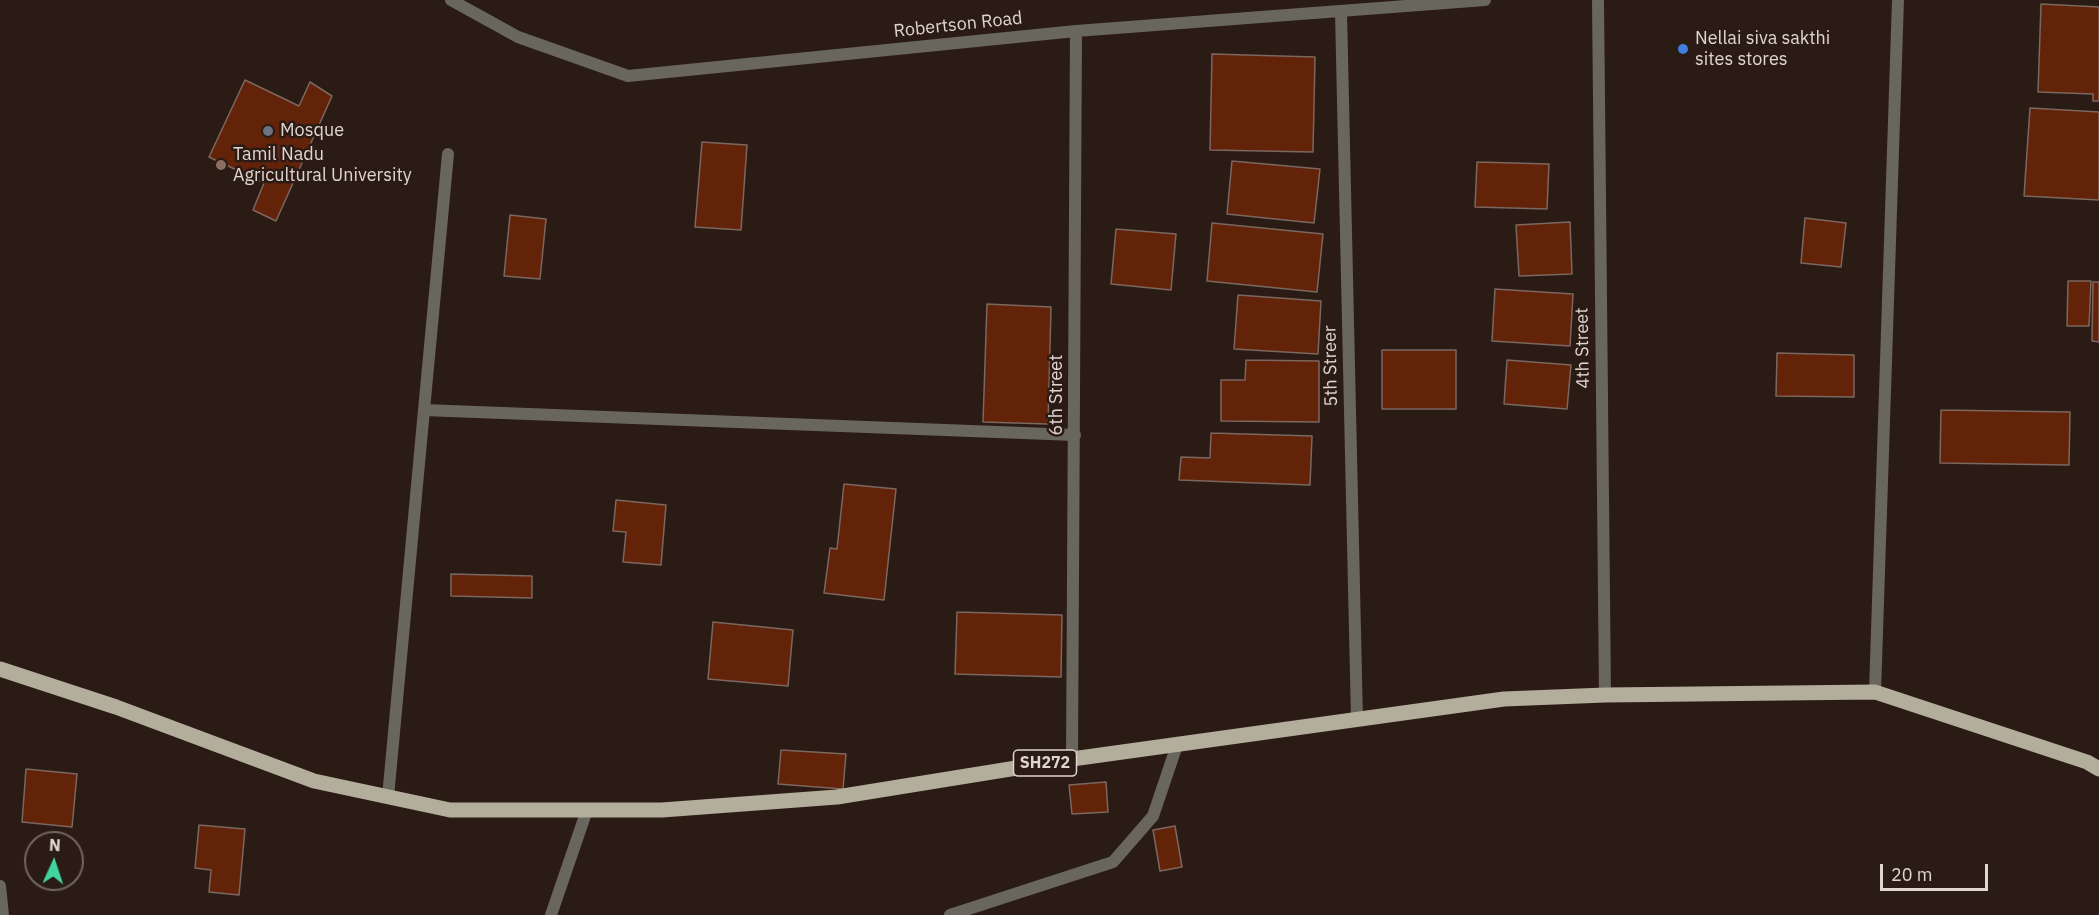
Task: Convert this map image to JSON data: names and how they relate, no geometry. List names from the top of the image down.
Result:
{
  "streets": {
    "main road": ["SH272"],
    "street": [
      "Robertson Road",
      "4th Street",
      "5th Streer",
      "6th Street"
    ]
  },
  "crossings": [
    ["Robertson Road", "5th Streer"],
    ["Robertson Road", "6th Street"],
    ["4th Street", "SH272"],
    ["5th Streer", "SH272"],
    ["6th Street", "SH272"]
  ],
  "places": ["Nellai siva sakthi sites stores", "Mosque", "Tamil Nadu Agricultural University"],
  "scale_bar": "20 m",
  "north": "top"
}
